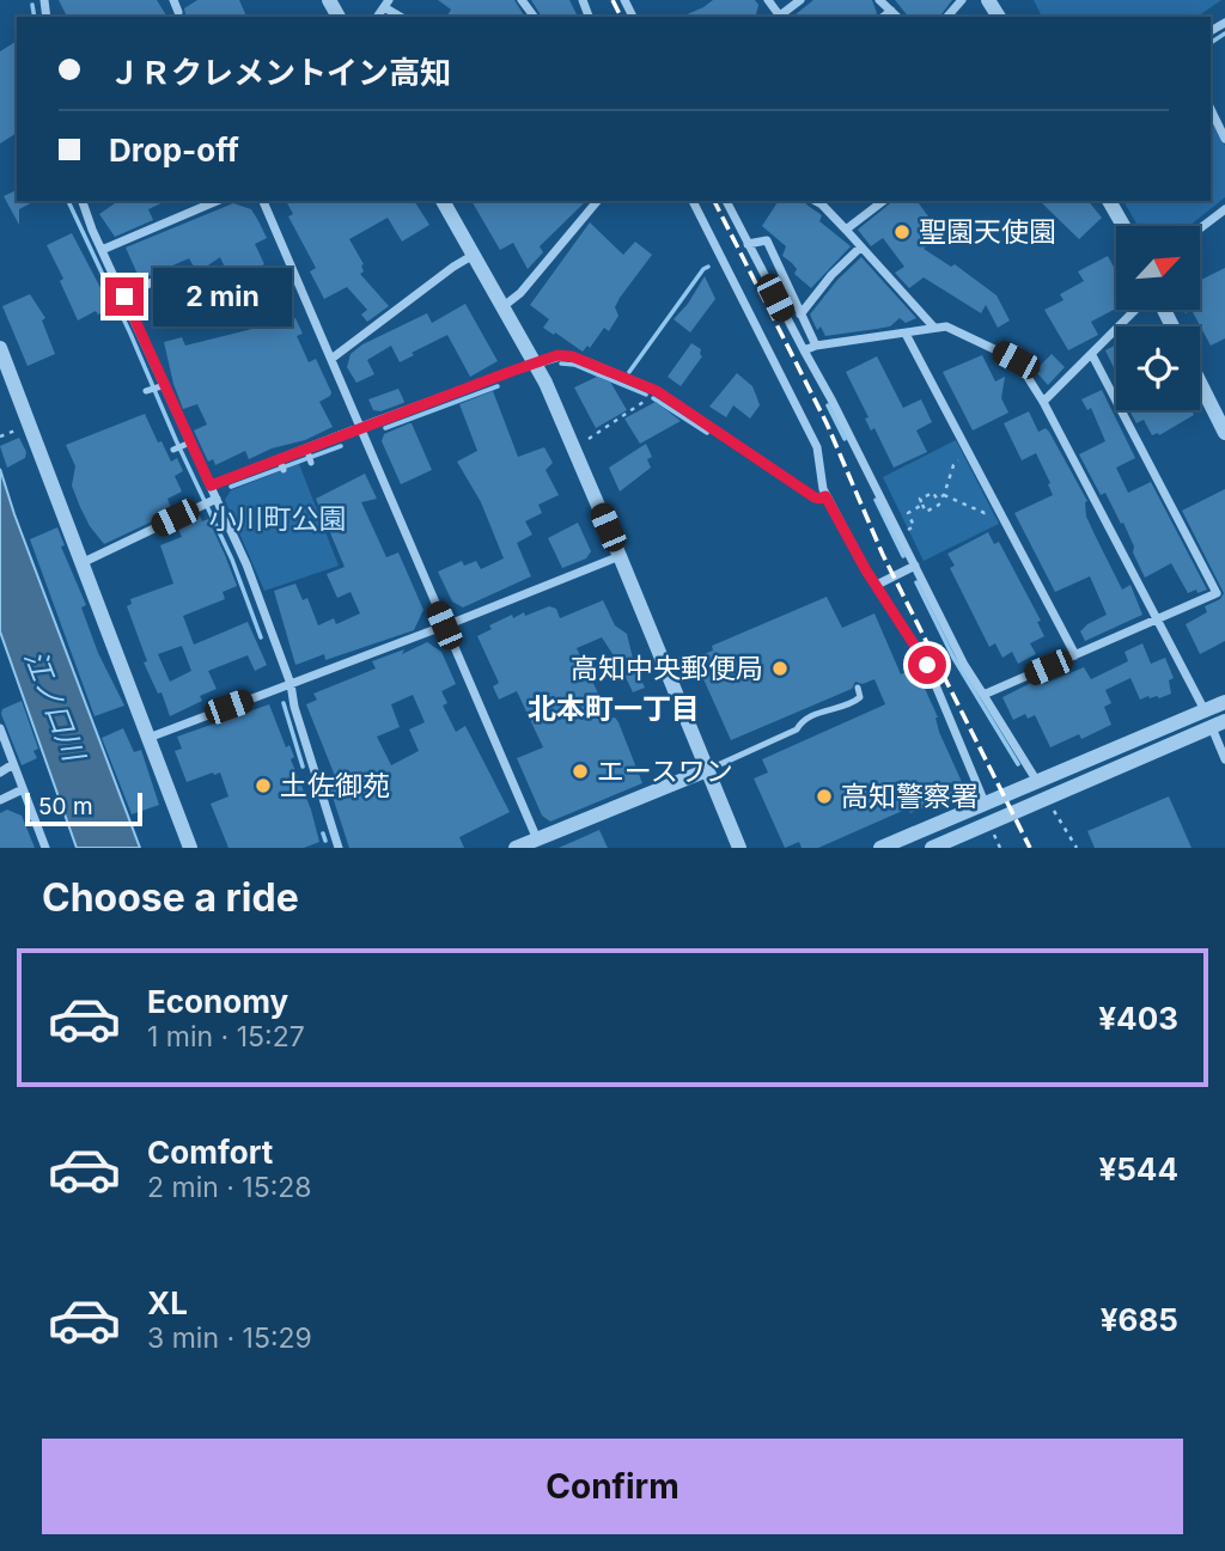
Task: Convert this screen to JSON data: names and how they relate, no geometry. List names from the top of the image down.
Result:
{
  "districts": ["北本町一丁目"],
  "water": ["江ノ口川"],
  "parks": ["小川町公園"],
  "places": [
    "聖園天使園",
    "高知中央郵便局",
    "エースワン",
    "土佐御苑",
    "高知警察署"
  ],
  "scale_bar": "50 m",
  "north": "top right",
  "page": {
    "banner": ["ＪＲクレメントイン高知", "Drop-off"],
    "bubble": "2 min",
    "scale": "50 m",
    "heading": "Choose a ride",
    "list": [
      {
        "name": "Economy",
        "note": "1 min · 15:27",
        "value": "¥403"
      },
      {
        "name": "Comfort",
        "note": "2 min · 15:28",
        "value": "¥544"
      },
      {
        "name": "XL",
        "note": "3 min · 15:29",
        "value": "¥685"
      }
    ],
    "buttons": "Confirm"
  }
}
